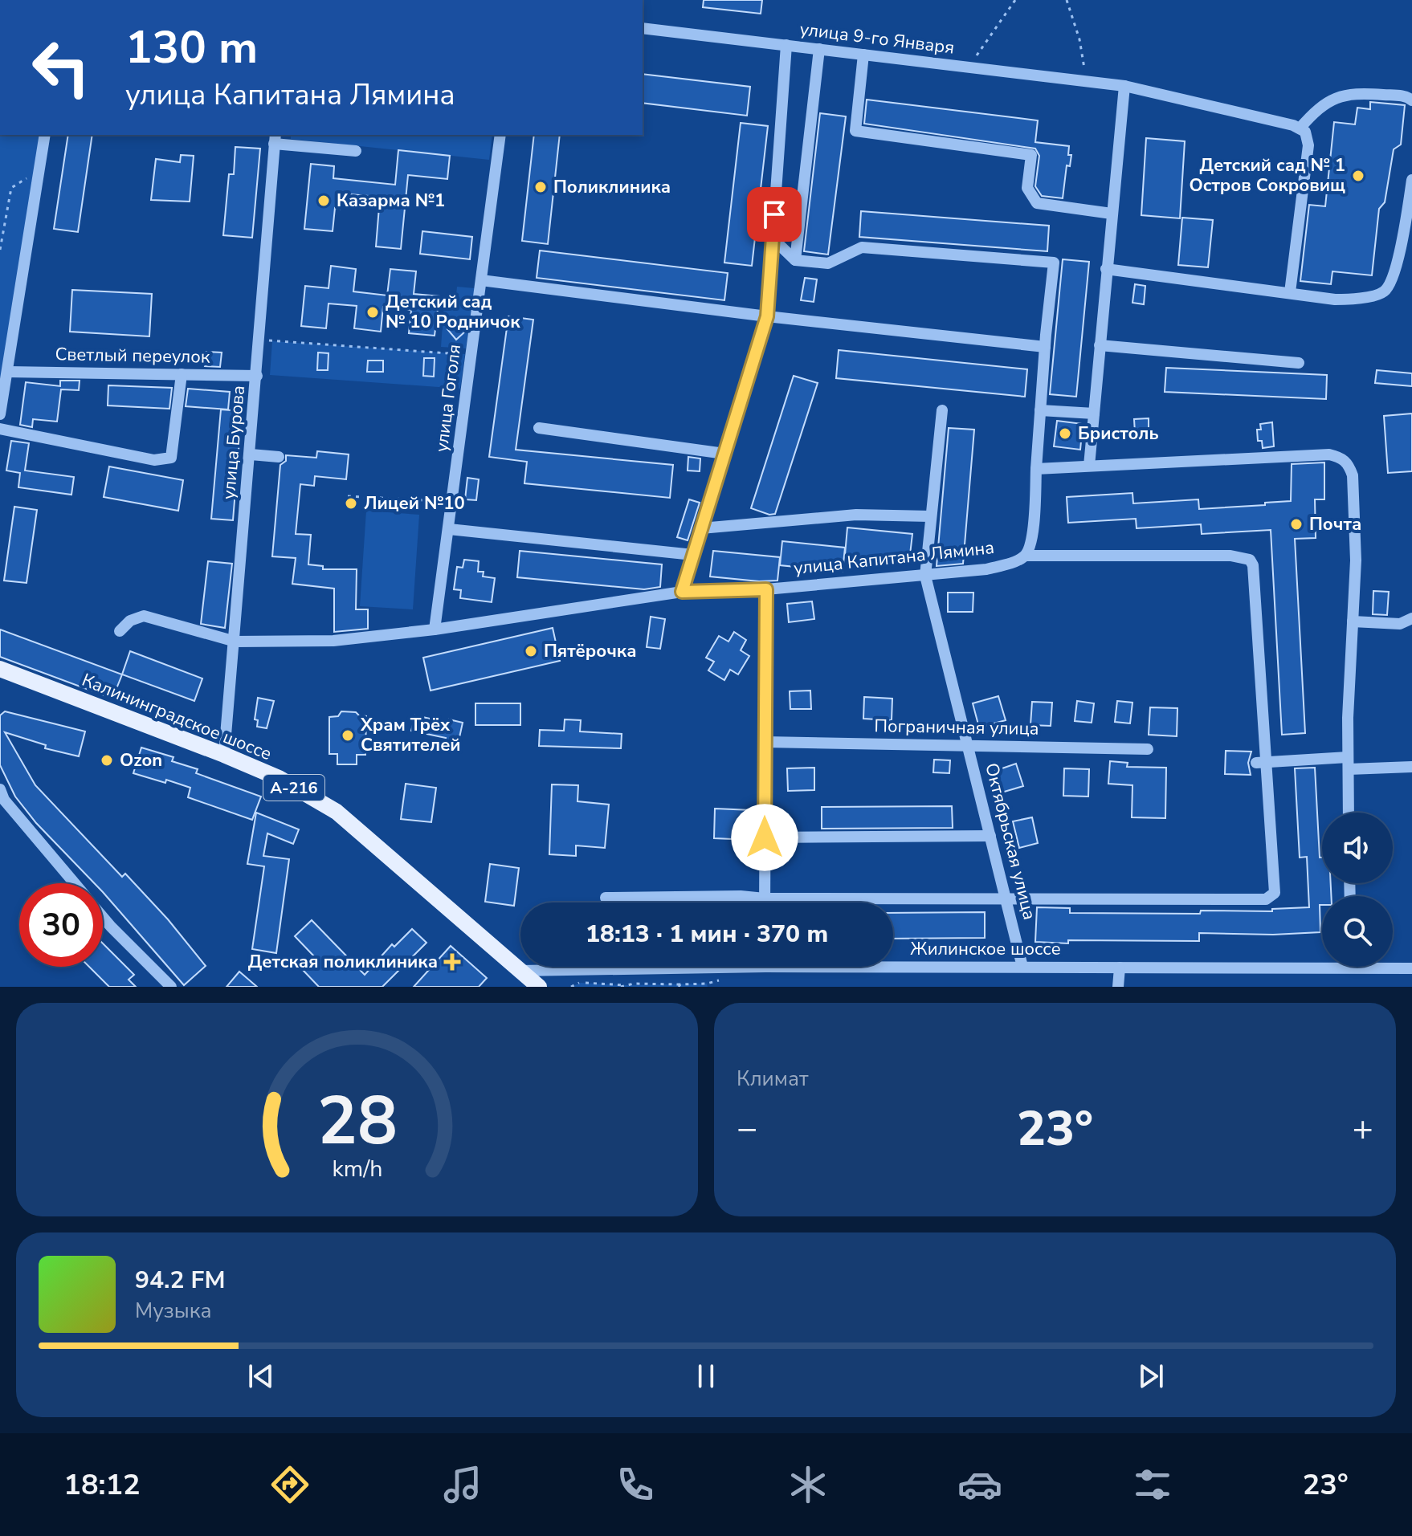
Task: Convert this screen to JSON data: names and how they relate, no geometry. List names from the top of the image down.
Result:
{
  "streets": {
    "main road": ["Калининградское шоссе", "А-216"],
    "street": [
      "улица 9-го Января",
      "Светлый переулок",
      "улица Гоголя",
      "улица Бурова",
      "улица Капитана Лямина",
      "Пограничная улица",
      "Октябрьская улица",
      "Жилинское шоссе"
    ]
  },
  "crossings": [
    ["Светлый переулок", "улица Бурова"],
    ["улица Гоголя", "улица Капитана Лямина"],
    ["улица Бурова", "улица Капитана Лямина"],
    ["улица Бурова", "Калининградское шоссе"],
    ["улица Капитана Лямина", "Октябрьская улица"],
    ["Калининградское шоссе", "Жилинское шоссе"],
    ["Пограничная улица", "Октябрьская улица"],
    ["Октябрьская улица", "Жилинское шоссе"]
  ],
  "places": {
    "other": [
      "Детский сад № 1 Остров Сокровищ",
      "Поликлиника",
      "Казарма №1",
      "Детский сад № 10 Родничок",
      "Бристоль",
      "Лицей №10",
      "Почта",
      "Пятёрочка",
      "Храм Трёх Святителей",
      "Ozon"
    ],
    "health": ["Детская поликлиника"]
  },
  "page": {
    "turn": ["130 m", "улица Капитана Лямина"],
    "limit": "30",
    "trip": "18:13 · 1 мин · 370 m",
    "tile": "Климат",
    "heat": ["−", "23°", "+"],
    "song": ["94.2 FM", "Музыка"],
    "tabs": ["18:12", "23°"],
    "gauge": ["28", "km/h"]
  }
}
